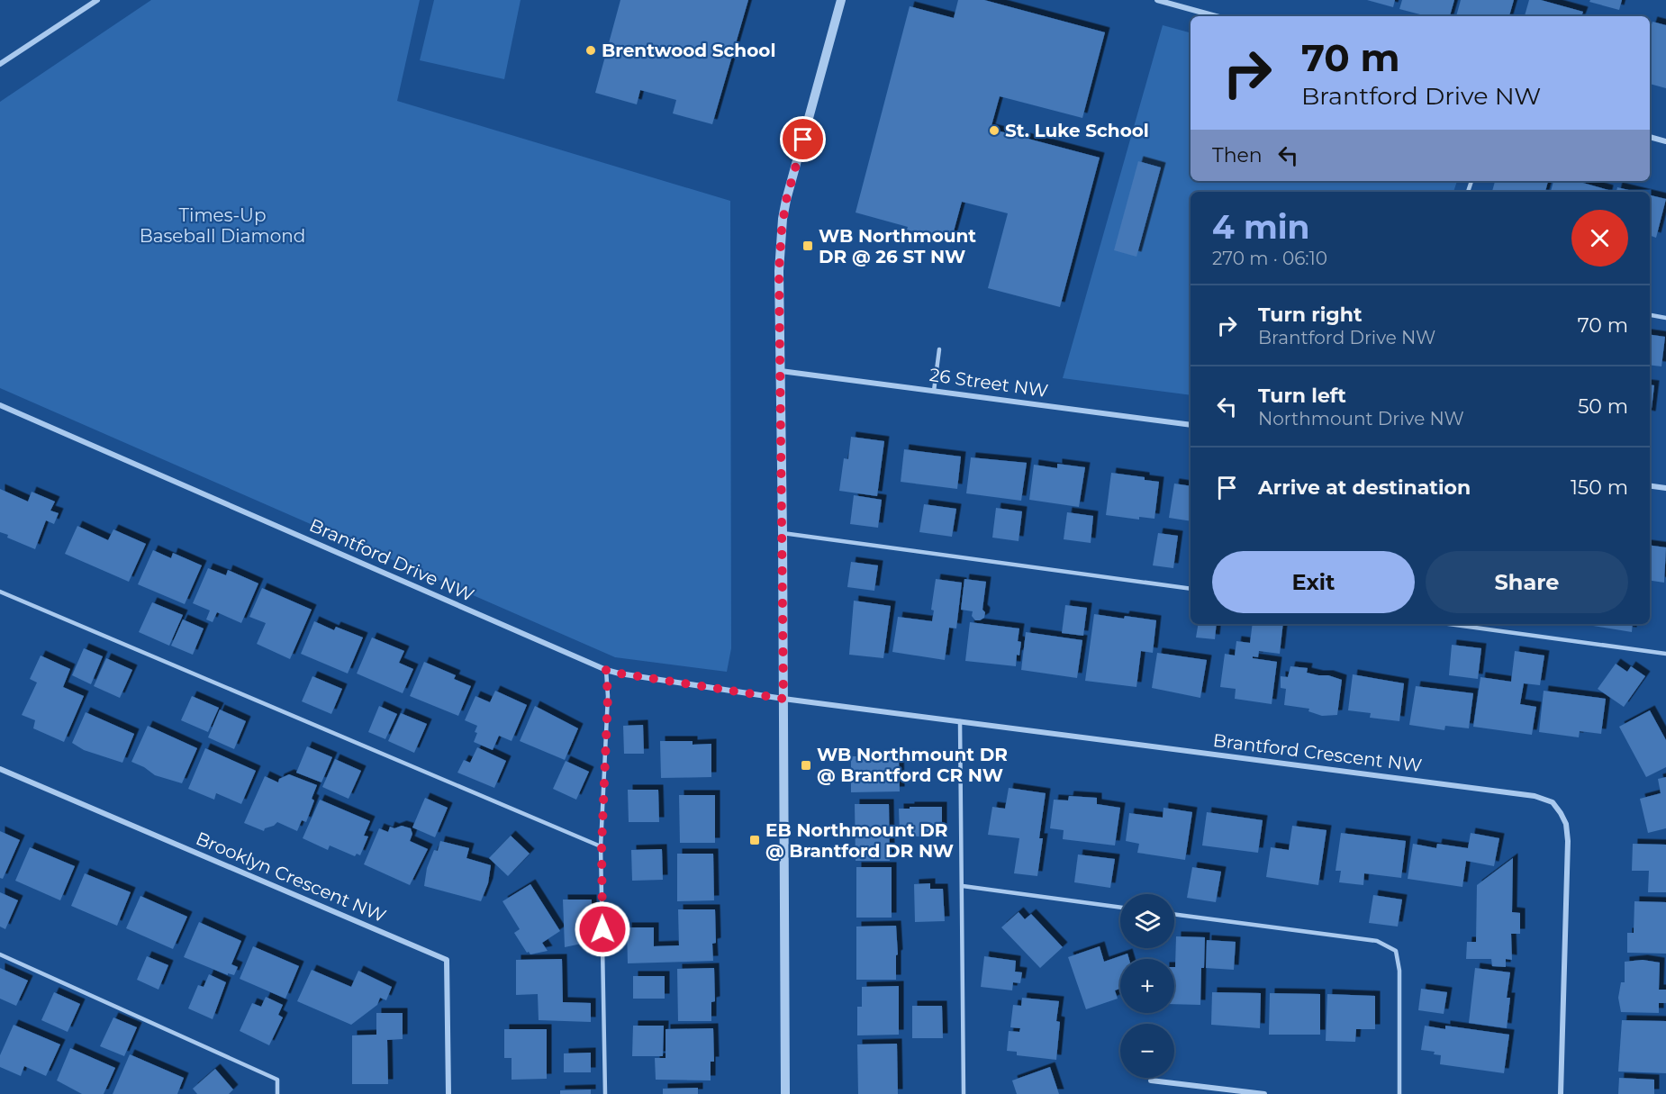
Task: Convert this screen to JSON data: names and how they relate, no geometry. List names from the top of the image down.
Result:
{
  "streets": {
    "street": [
      "26 Street NW",
      "Brantford Drive NW",
      "Brantford Crescent NW",
      "Brooklyn Crescent NW"
    ]
  },
  "crossings": [
    ["Brantford Drive NW", "Brantford Crescent NW"]
  ],
  "parks": ["Times-Up Baseball Diamond"],
  "places": {
    "other": ["Brentwood School", "St. Luke School"],
    "transit": ["WB Northmount DR @ 26 ST NW", "WB Northmount DR @ Brantford CR NW", "EB Northmount DR @ Brantford DR NW"]
  },
  "page": {
    "turn": ["70 m", "Brantford Drive NW"],
    "then": "Then",
    "heading": ["4 min", "270 m · 06:10"],
    "list": [
      {
        "name": "Turn right",
        "note": "Brantford Drive NW",
        "value": "70 m"
      },
      {
        "name": "Turn left",
        "note": "Northmount Drive NW",
        "value": "50 m"
      },
      {
        "name": "Arrive at destination",
        "value": "150 m"
      }
    ],
    "buttons": ["Exit", "Share"],
    "map_buttons": ["+", "−"]
  }
}
